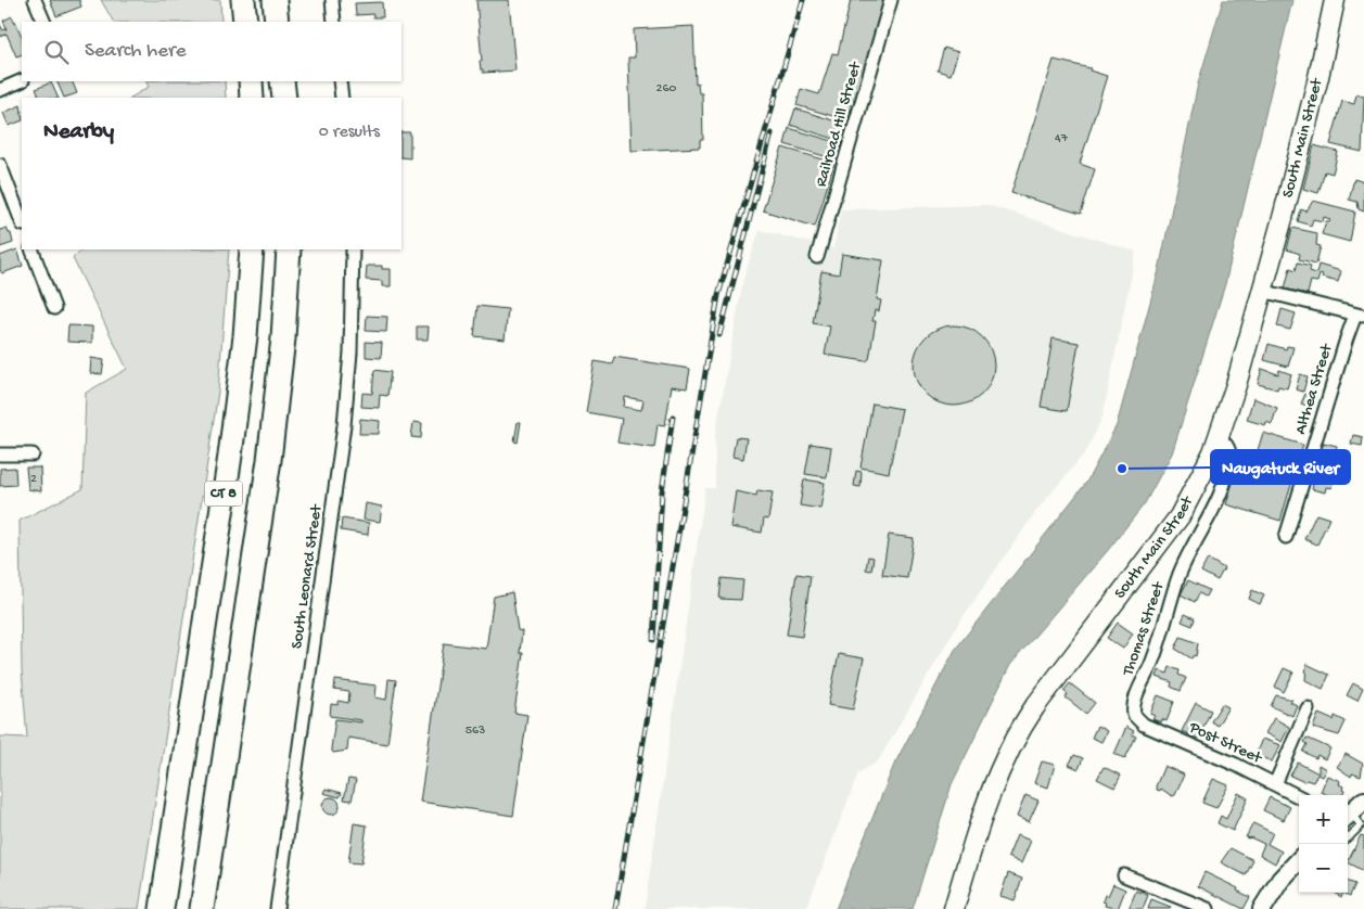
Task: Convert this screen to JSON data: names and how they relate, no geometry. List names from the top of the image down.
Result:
{
  "streets": {
    "highway": ["CT 8"],
    "main road": ["South Main Street"],
    "street": [
      "Railroad Hill Street",
      "Althea Street",
      "South Leonard Street",
      "Thomas Street",
      "Post Street"
    ]
  },
  "crossings": [
    ["South Main Street", "Thomas Street"],
    ["Thomas Street", "Post Street"]
  ],
  "places": ["Naugatuck River"],
  "house_numbers": [
    "260",
    "47",
    "2",
    "563"
  ],
  "page": {
    "search": "Search here",
    "heading": ["Nearby", "0 results"],
    "map_buttons": ["+", "−"]
  }
}
